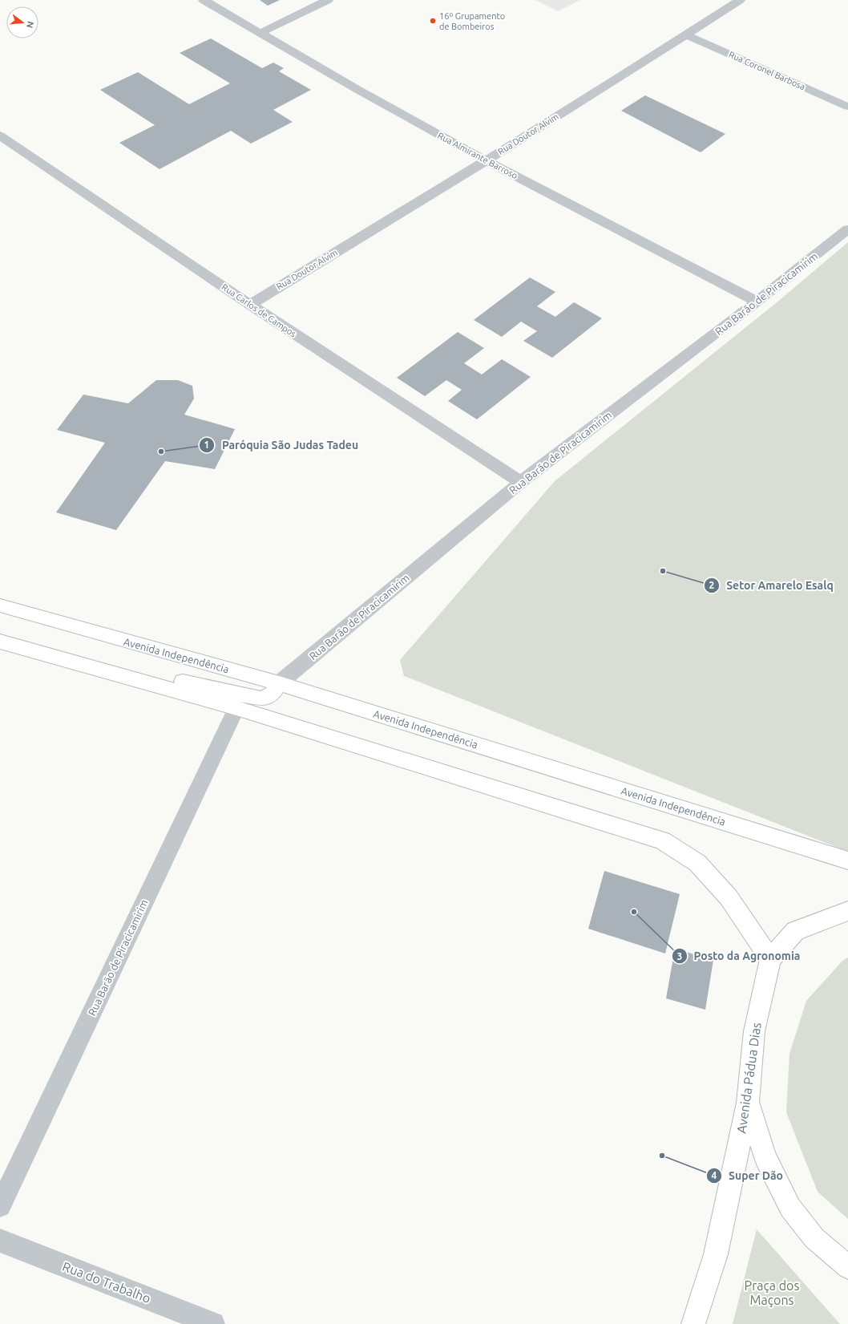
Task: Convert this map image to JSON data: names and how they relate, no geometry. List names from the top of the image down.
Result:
{
  "streets": {
    "main road": ["Avenida Independência", "Avenida Pádua Dias"],
    "street": [
      "Rua Coronel Barbosa",
      "Rua Doutor Alvim",
      "Rua Almirante Barroso",
      "Rua Barão de Piracicamirim",
      "Rua Carlos de Campos",
      "Rua do Trabalho"
    ]
  },
  "crossings": [
    ["Rua Coronel Barbosa", "Rua Doutor Alvim"],
    ["Rua Doutor Alvim", "Rua Almirante Barroso"],
    ["Rua Doutor Alvim", "Rua Carlos de Campos"],
    ["Rua Almirante Barroso", "Rua Barão de Piracicamirim"],
    ["Rua Barão de Piracicamirim", "Rua Carlos de Campos"],
    ["Rua Barão de Piracicamirim", "Avenida Independência"]
  ],
  "parks": ["Praça dos Maçons"],
  "places": [
    "16º Grupamento de Bombeiros",
    "Paróquia São Judas Tadeu",
    "Setor Amarelo Esalq",
    "Posto da Agronomia",
    "Super Dão"
  ],
  "north": "right"
}
